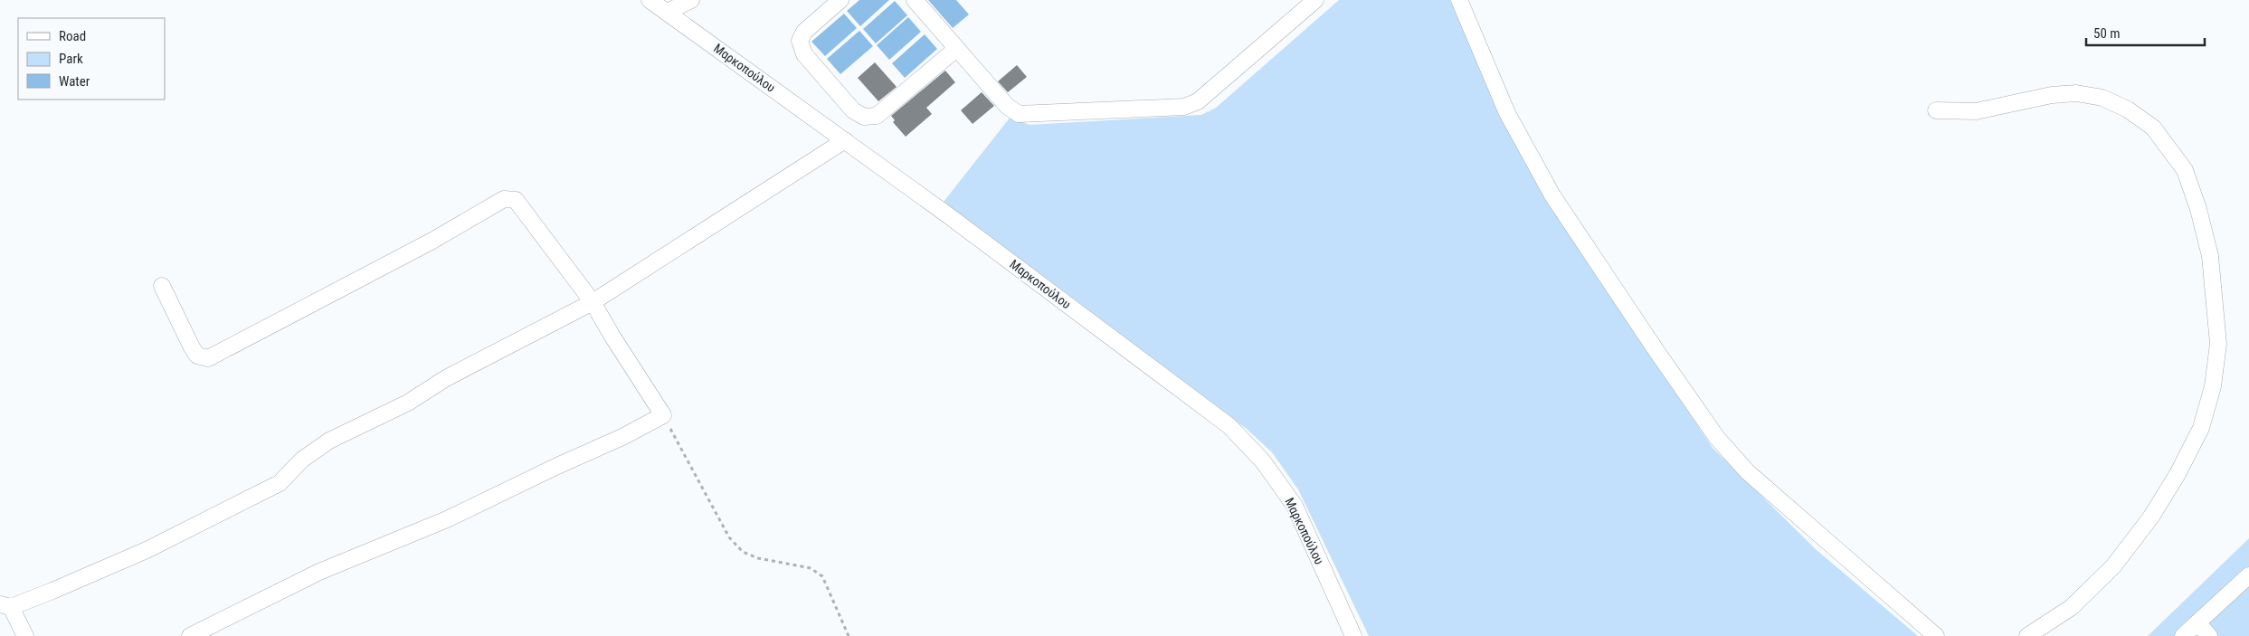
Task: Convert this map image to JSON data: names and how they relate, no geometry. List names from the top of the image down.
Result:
{
  "streets": {
    "street": ["Μαρκοπούλου"]
  },
  "legend": ["Road", "Park", "Water"],
  "scale_bar": "50 m"
}
